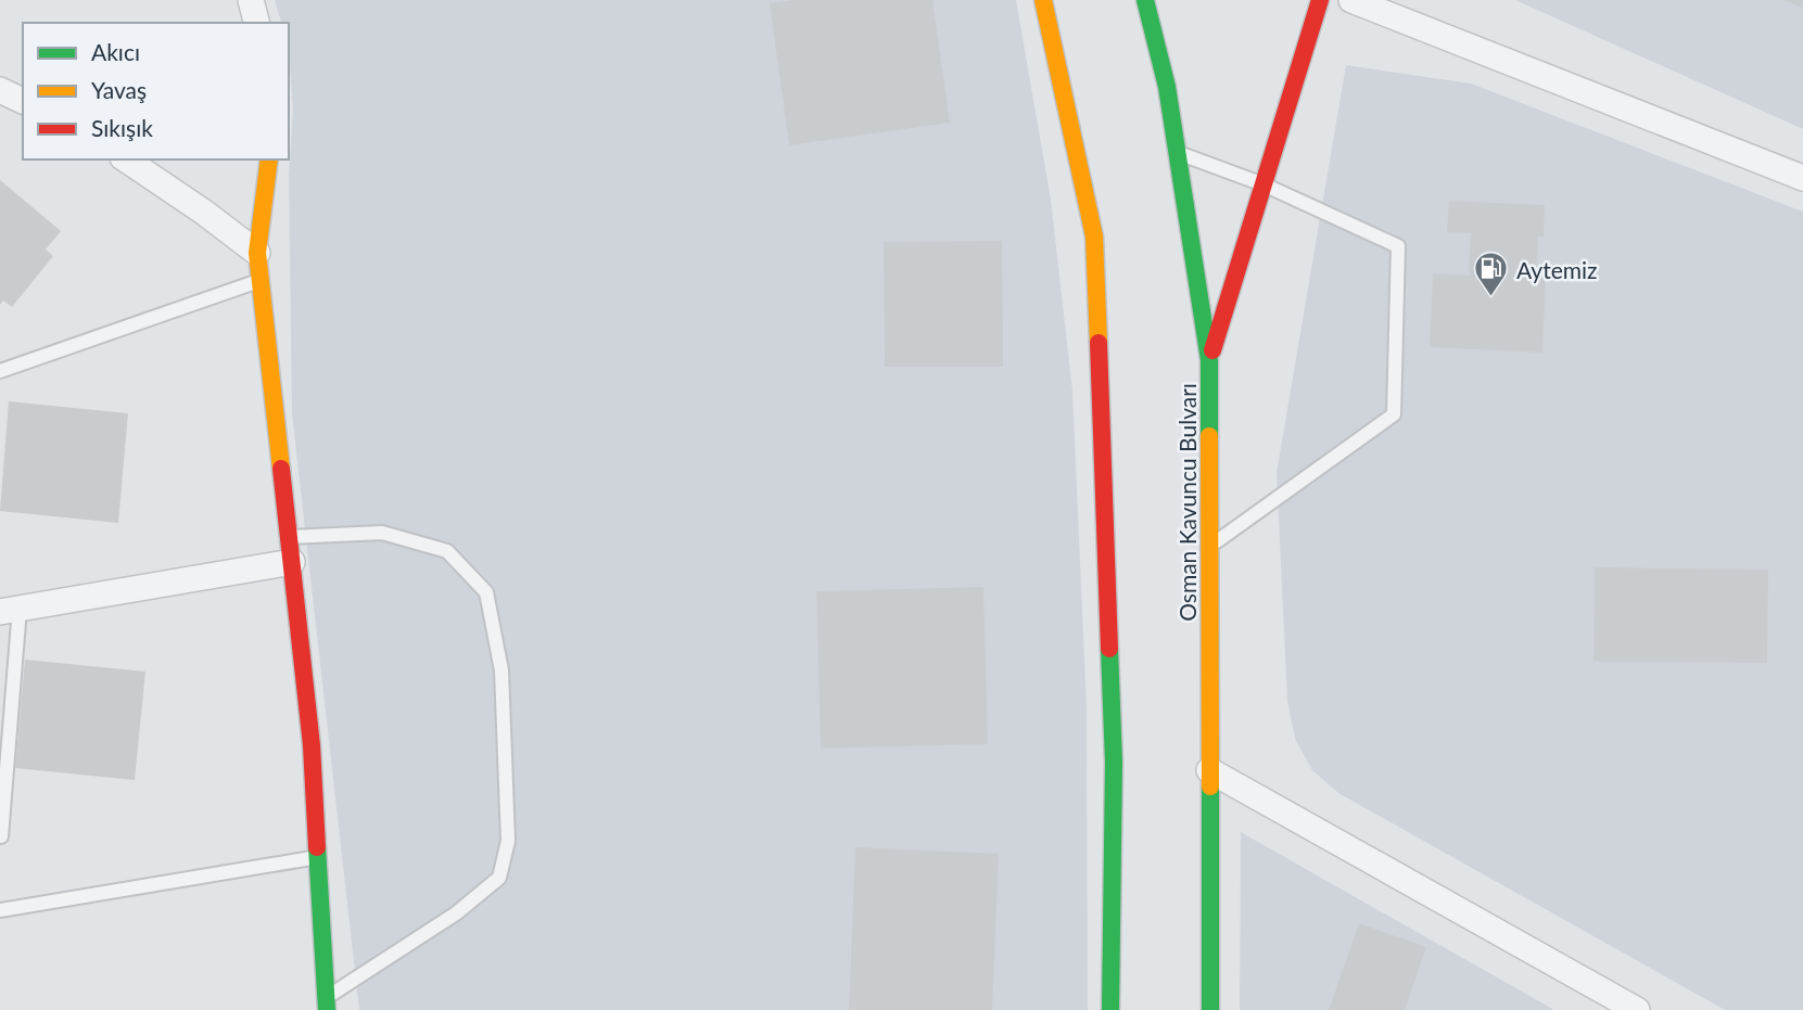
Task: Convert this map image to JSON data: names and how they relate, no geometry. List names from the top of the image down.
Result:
{
  "streets": {
    "main road": ["Osman Kavuncu Bulvarı"]
  },
  "places": {
    "fuel station": ["Aytemiz"]
  },
  "legend": ["Akıcı", "Yavaş", "Sıkışık"]
}
